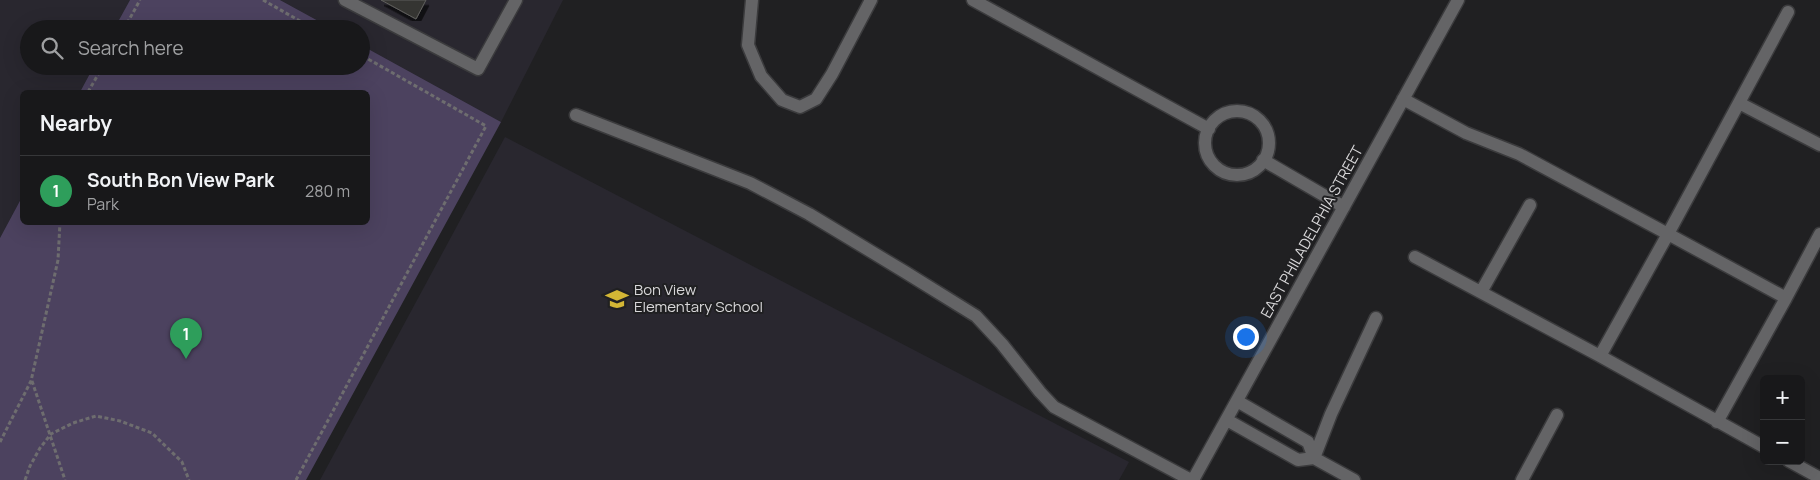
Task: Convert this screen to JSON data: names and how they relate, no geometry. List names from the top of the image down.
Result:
{
  "streets": {
    "street": ["EAST PHILADELPHIA STREET"]
  },
  "places": {
    "school or university": ["Bon View Elementary School"]
  },
  "page": {
    "search": "Search here",
    "heading": "Nearby",
    "list": [
      {
        "mark": "1",
        "name": "South Bon View Park",
        "note": "Park",
        "value": "280 m"
      }
    ],
    "pins": "1",
    "map_buttons": ["+", "−"]
  }
}
